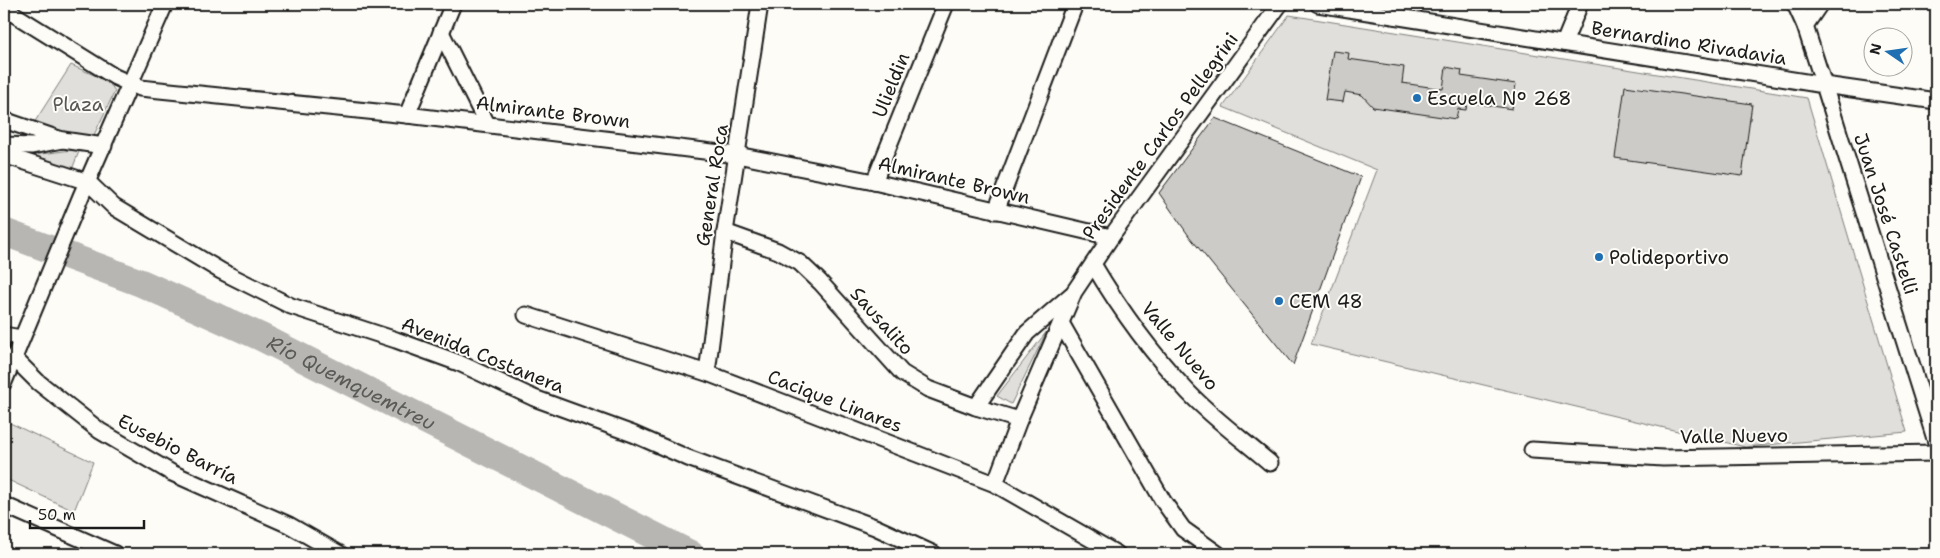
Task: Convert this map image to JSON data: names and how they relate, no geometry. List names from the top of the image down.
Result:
{
  "streets": {
    "street": [
      "Bernardino Rivadavia",
      "Ulieldin",
      "Almirante Brown",
      "Presidente Carlos Pellegrini",
      "General Roca",
      "Juan José Castelli",
      "Sausalito",
      "Valle Nuevo",
      "Avenida Costanera",
      "Cacique Linares",
      "Eusebio Barría"
    ]
  },
  "crossings": [
    ["Bernardino Rivadavia", "Juan José Castelli"],
    ["Ulieldin", "Almirante Brown"],
    ["Almirante Brown", "Presidente Carlos Pellegrini"],
    ["Almirante Brown", "General Roca"],
    ["Presidente Carlos Pellegrini", "Sausalito"],
    ["Presidente Carlos Pellegrini", "Valle Nuevo"],
    ["Presidente Carlos Pellegrini", "Cacique Linares"],
    ["General Roca", "Sausalito"],
    ["General Roca", "Cacique Linares"]
  ],
  "water": ["Río Quemquemtreu"],
  "parks": ["Plaza"],
  "places": ["Escuela Nº 268", "Polideportivo", "CEM 48"],
  "scale_bar": "50 m",
  "north": "left"
}
